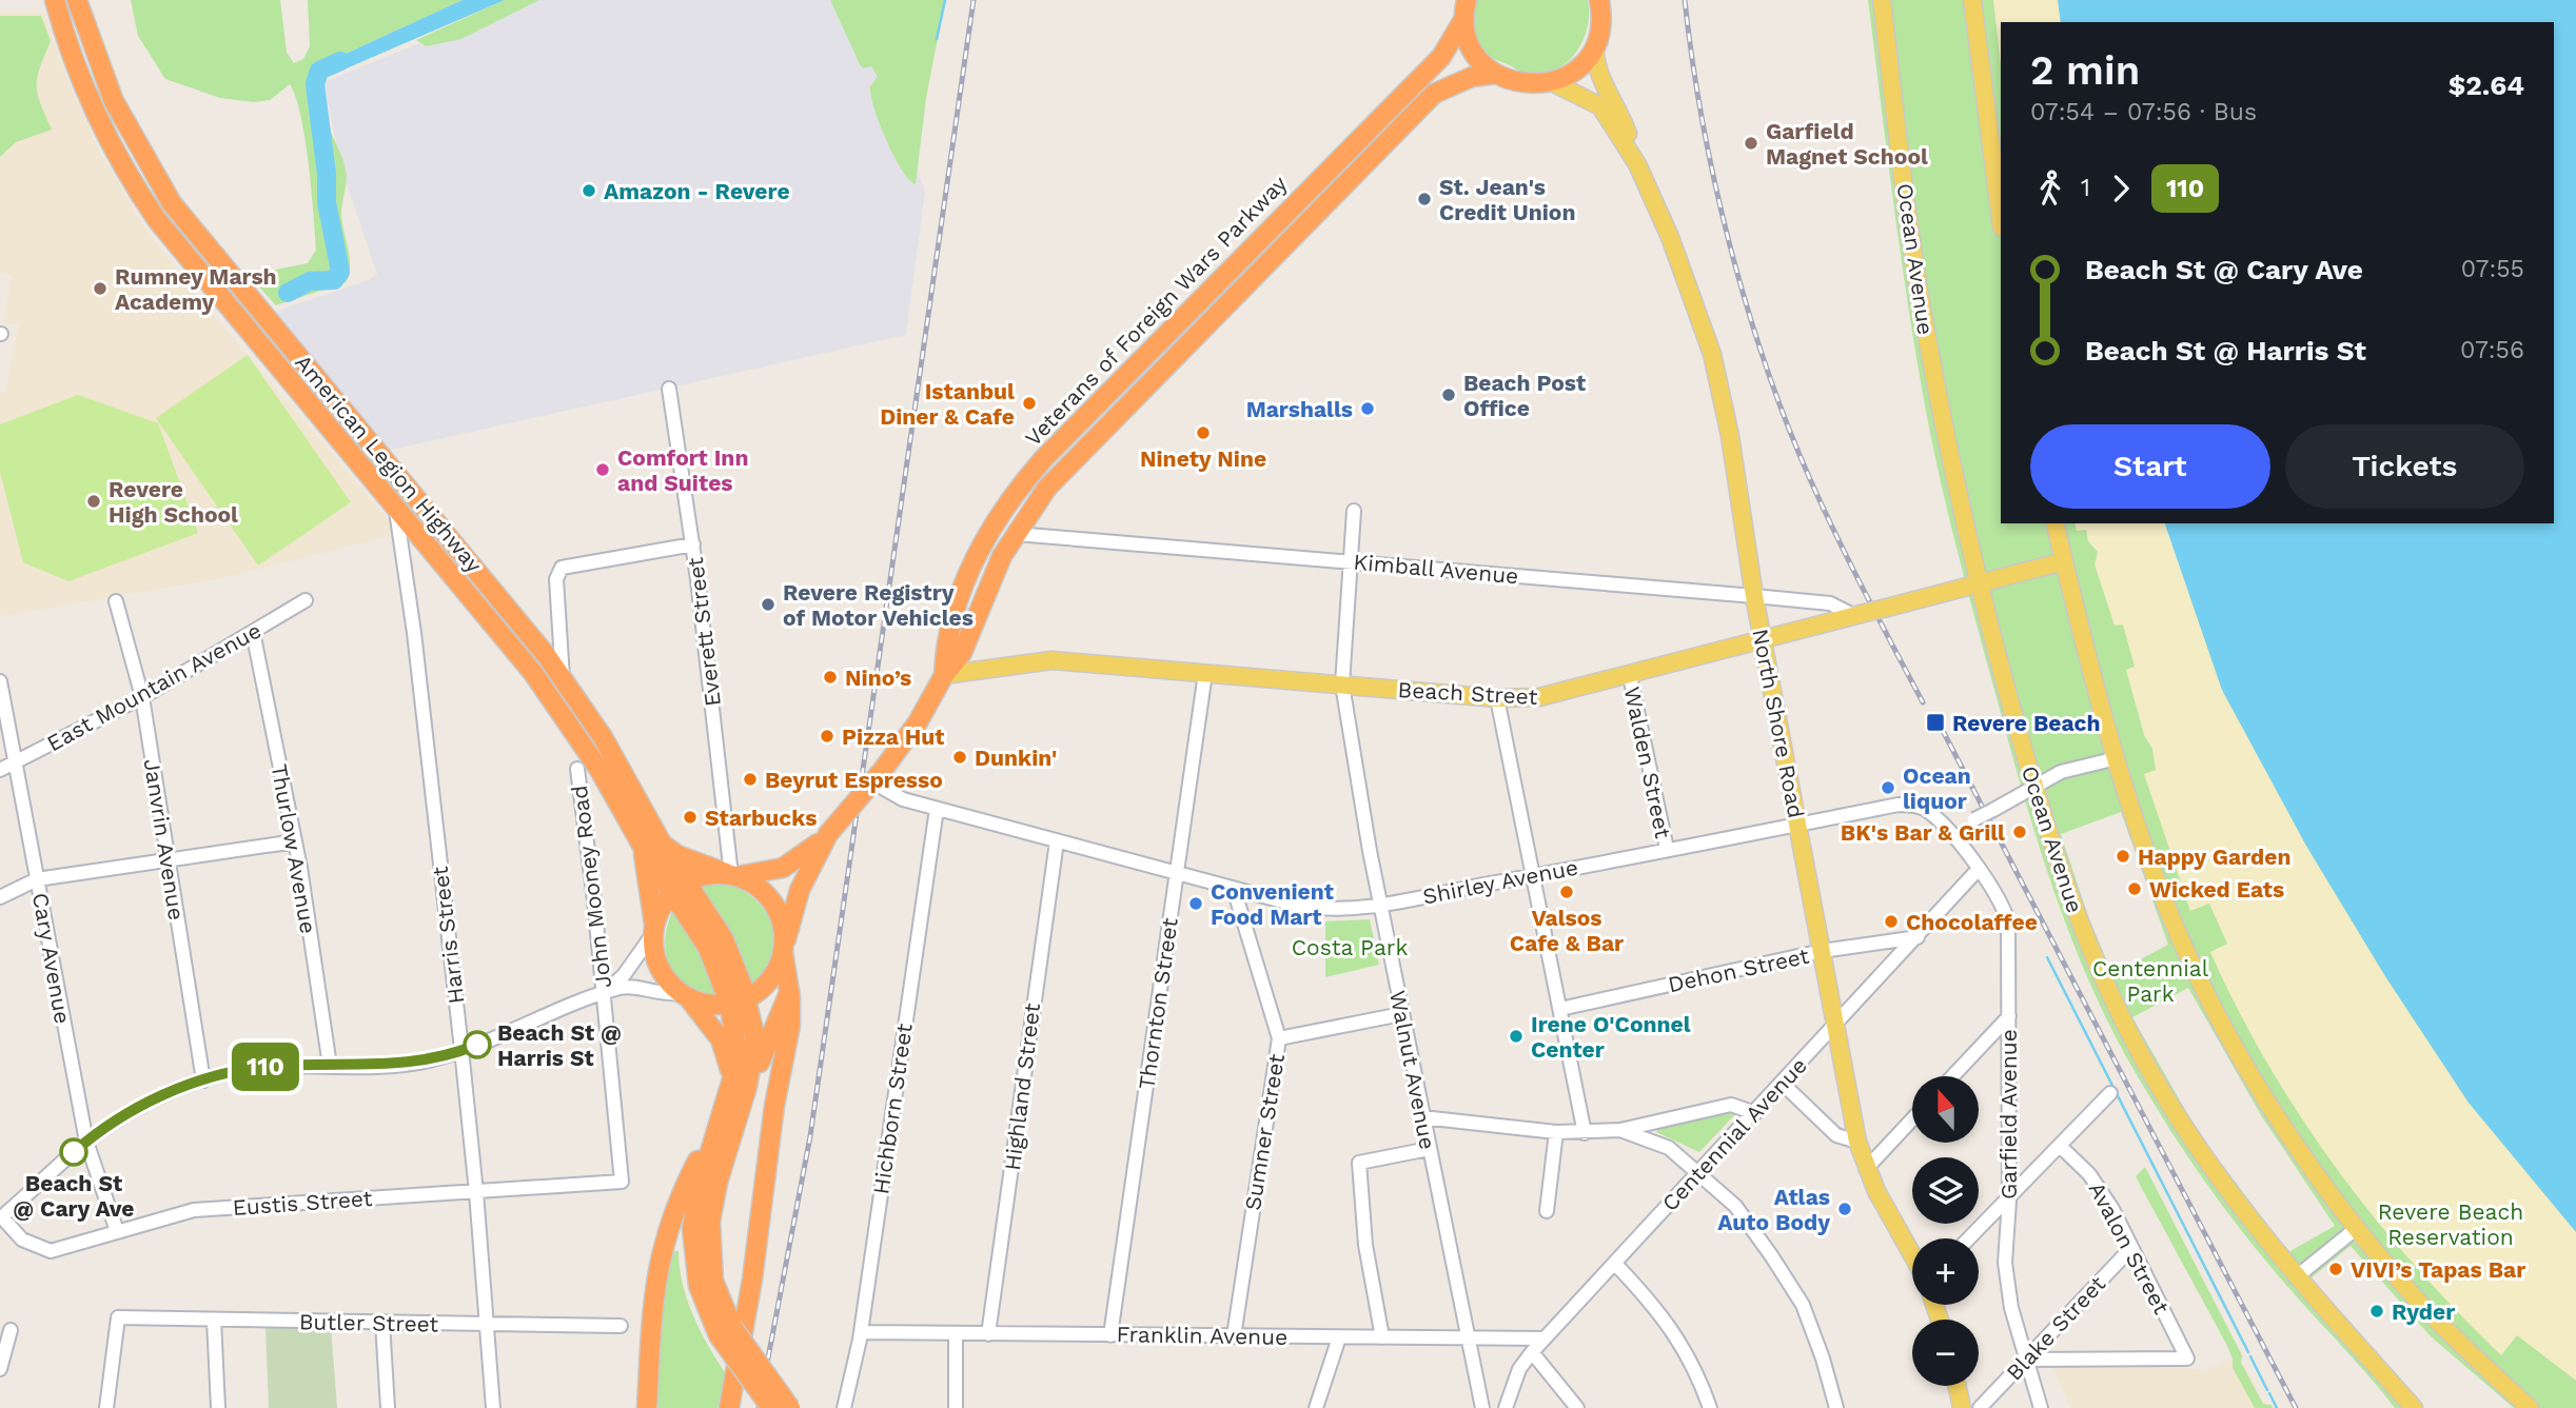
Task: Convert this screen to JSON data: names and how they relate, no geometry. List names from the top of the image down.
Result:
{
  "streets": {
    "highway": ["Veterans of Foreign Wars Parkway", "American Legion Highway"],
    "main road": ["Ocean Avenue", "Beach Street", "North Shore Road"],
    "street": [
      "Kimball Avenue",
      "Everett Street",
      "East Mountain Avenue",
      "Walden Street",
      "Janvrin Avenue",
      "Thurlow Avenue",
      "Shirley Avenue",
      "John Mooney Road",
      "Harris Street",
      "Cary Avenue",
      "Dehon Street",
      "Thornton Street",
      "Walnut Avenue",
      "Highland Street",
      "Hichborn Street",
      "Garfield Avenue",
      "Sumner Street",
      "Centennial Avenue",
      "Eustis Street",
      "Avalon Street",
      "Butler Street",
      "Blake Street",
      "Franklin Avenue"
    ]
  },
  "crossings": [
    ["Ocean Avenue", "Beach Street"],
    ["Veterans of Foreign Wars Parkway", "American Legion Highway"],
    ["Veterans of Foreign Wars Parkway", "Kimball Avenue"],
    ["Veterans of Foreign Wars Parkway", "Everett Street"],
    ["Veterans of Foreign Wars Parkway", "Beach Street"],
    ["Veterans of Foreign Wars Parkway", "Shirley Avenue"],
    ["American Legion Highway", "Harris Street"],
    ["Kimball Avenue", "Beach Street"],
    ["Kimball Avenue", "North Shore Road"],
    ["Kimball Avenue", "Walnut Avenue"],
    ["East Mountain Avenue", "Janvrin Avenue"],
    ["East Mountain Avenue", "Thurlow Avenue"],
    ["East Mountain Avenue", "Cary Avenue"],
    ["Beach Street", "North Shore Road"],
    ["Beach Street", "Walden Street"],
    ["Beach Street", "Thornton Street"],
    ["Beach Street", "Walnut Avenue"],
    ["North Shore Road", "Shirley Avenue"],
    ["North Shore Road", "Dehon Street"],
    ["North Shore Road", "Centennial Avenue"],
    ["Walden Street", "Shirley Avenue"],
    ["Shirley Avenue", "Thornton Street"],
    ["Shirley Avenue", "Walnut Avenue"],
    ["Shirley Avenue", "Highland Street"],
    ["Shirley Avenue", "Hichborn Street"],
    ["Shirley Avenue", "Garfield Avenue"],
    ["Shirley Avenue", "Sumner Street"],
    ["John Mooney Road", "Eustis Street"],
    ["Harris Street", "Eustis Street"],
    ["Harris Street", "Butler Street"],
    ["Cary Avenue", "Eustis Street"],
    ["Dehon Street", "Centennial Avenue"],
    ["Thornton Street", "Franklin Avenue"],
    ["Walnut Avenue", "Franklin Avenue"],
    ["Highland Street", "Franklin Avenue"],
    ["Hichborn Street", "Franklin Avenue"],
    ["Garfield Avenue", "Centennial Avenue"],
    ["Garfield Avenue", "Avalon Street"],
    ["Garfield Avenue", "Blake Street"],
    ["Sumner Street", "Franklin Avenue"],
    ["Centennial Avenue", "Franklin Avenue"],
    ["Avalon Street", "Blake Street"]
  ],
  "parks": ["Costa Park", "Centennial Park", "Revere Beach Reservation"],
  "places": {
    "other": [
      "Garfield Magnet School",
      "Amazon - Revere",
      "St. Jean's Credit Union",
      "Rumney Marsh Academy",
      "Beach Post Office",
      "Istanbul Diner & Cafe",
      "Marshalls",
      "Ninety Nine",
      "Comfort Inn and Suites",
      "Revere High School",
      "Revere Registry of Motor Vehicles",
      "Nino’s",
      "Pizza Hut",
      "Dunkin'",
      "Beyrut Espresso",
      "Ocean liquor",
      "Starbucks",
      "BK's Bar & Grill",
      "Happy Garden",
      "Wicked Eats",
      "Valsos Cafe & Bar",
      "Convenient Food Mart",
      "Chocolaffee",
      "Irene O'Connel Center",
      "Beach St @ Harris St",
      "Beach St @ Cary Ave",
      "Atlas Auto Body",
      "VIVI’s Tapas Bar",
      "Ryder"
    ],
    "transit": ["Revere Beach"]
  },
  "lines": ["bus line 110"],
  "north": "top",
  "page": {
    "on_map": "110",
    "heading": ["2 min", "07:54 – 07:56 · Bus", "$2.64"],
    "legs": ["1", "110"],
    "list": [
      {
        "name": "Beach St @ Cary Ave",
        "value": "07:55"
      },
      {
        "name": "Beach St @ Harris St",
        "value": "07:56"
      }
    ],
    "buttons": ["Start", "Tickets"],
    "map_buttons": ["+", "−"]
  }
}
